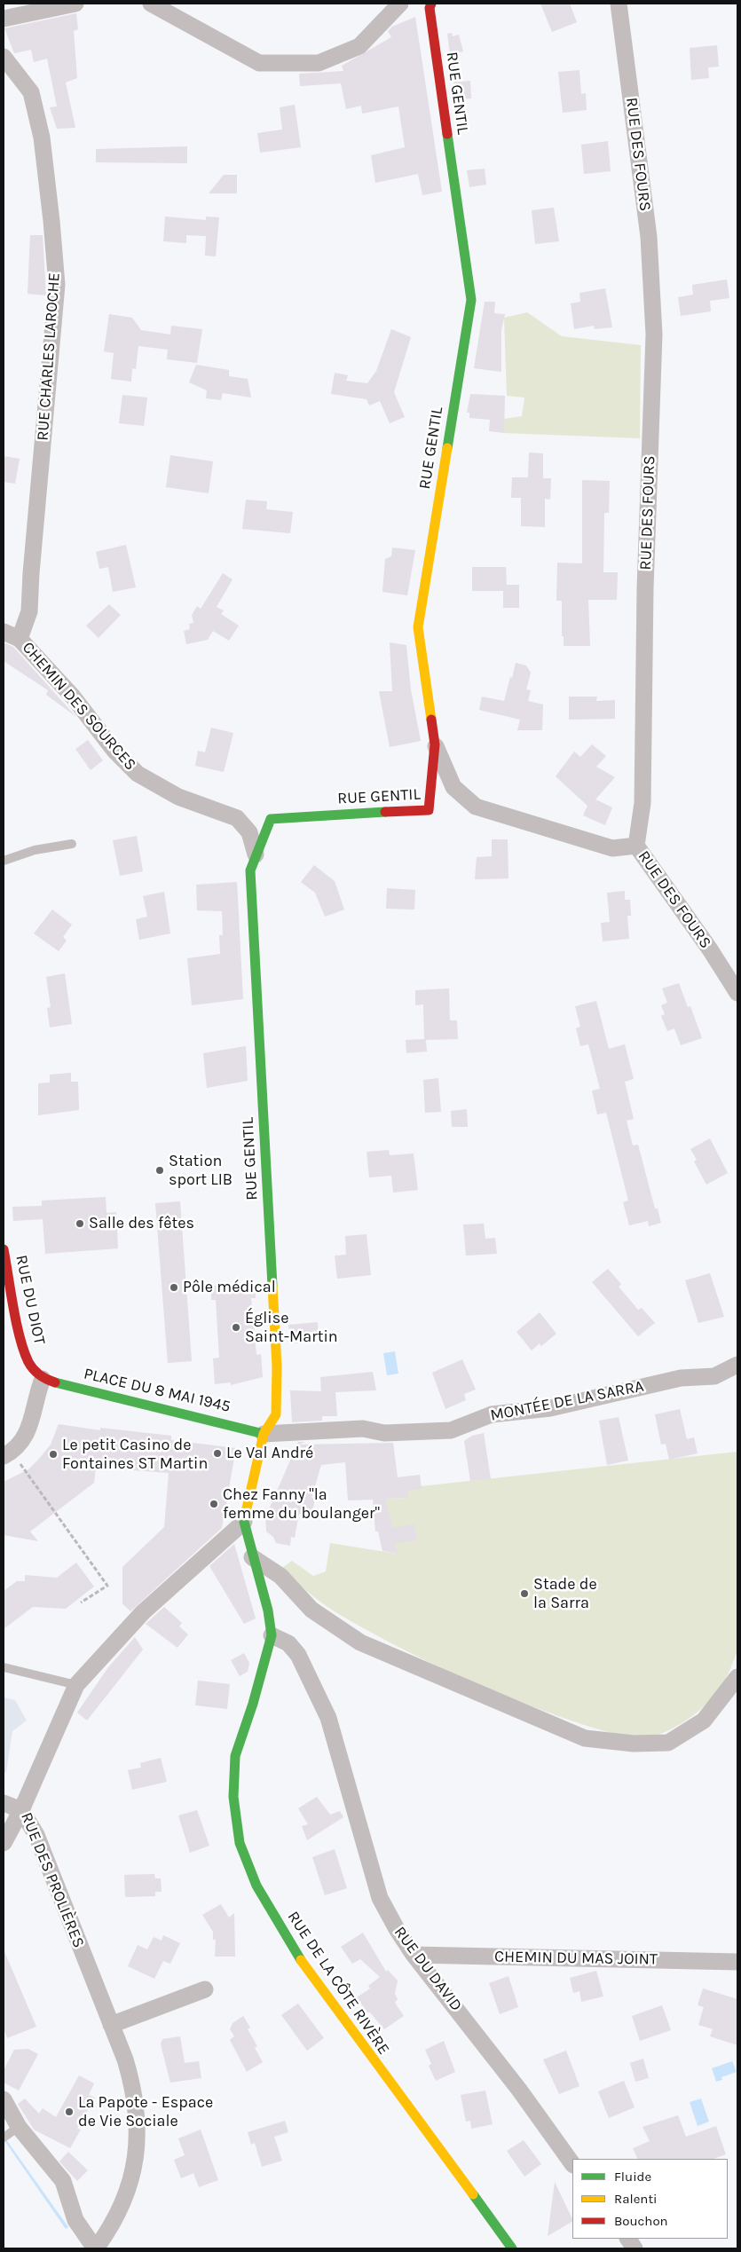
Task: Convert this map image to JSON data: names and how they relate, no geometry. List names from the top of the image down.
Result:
{
  "streets": {
    "street": [
      "RUE GENTIL",
      "RUE DES FOURS",
      "RUE CHARLES LAROCHE",
      "CHEMIN DES SOURCES",
      "RUE DU DIOT",
      "PLACE DU 8 MAI 1945",
      "MONTÉE DE LA SARRA",
      "RUE DES PROLIÈRES",
      "CHEMIN DU MAS JOINT",
      "RUE DU DAVID",
      "RUE DE LA CÔTE RIVÈRE"
    ]
  },
  "crossings": [
    ["RUE GENTIL", "CHEMIN DES SOURCES"],
    ["RUE GENTIL", "PLACE DU 8 MAI 1945"],
    ["RUE GENTIL", "MONTÉE DE LA SARRA"],
    ["RUE GENTIL", "RUE DES PROLIÈRES"],
    ["RUE GENTIL", "RUE DE LA CÔTE RIVÈRE"],
    ["RUE CHARLES LAROCHE", "CHEMIN DES SOURCES"],
    ["RUE DU DIOT", "PLACE DU 8 MAI 1945"],
    ["PLACE DU 8 MAI 1945", "MONTÉE DE LA SARRA"],
    ["RUE DES PROLIÈRES", "RUE DE LA CÔTE RIVÈRE"],
    ["CHEMIN DU MAS JOINT", "RUE DU DAVID"],
    ["RUE DU DAVID", "RUE DE LA CÔTE RIVÈRE"]
  ],
  "places": [
    "Station sport LIB",
    "Salle des fêtes",
    "Pôle médical",
    "Église Saint-Martin",
    "Le Val André",
    "Le petit Casino de Fontaines ST Martin",
    "Chez Fanny \"la femme du boulanger\"",
    "Stade de la Sarra",
    "La Papote - Espace de Vie Sociale"
  ],
  "legend": ["Fluide", "Ralenti", "Bouchon"]
}
